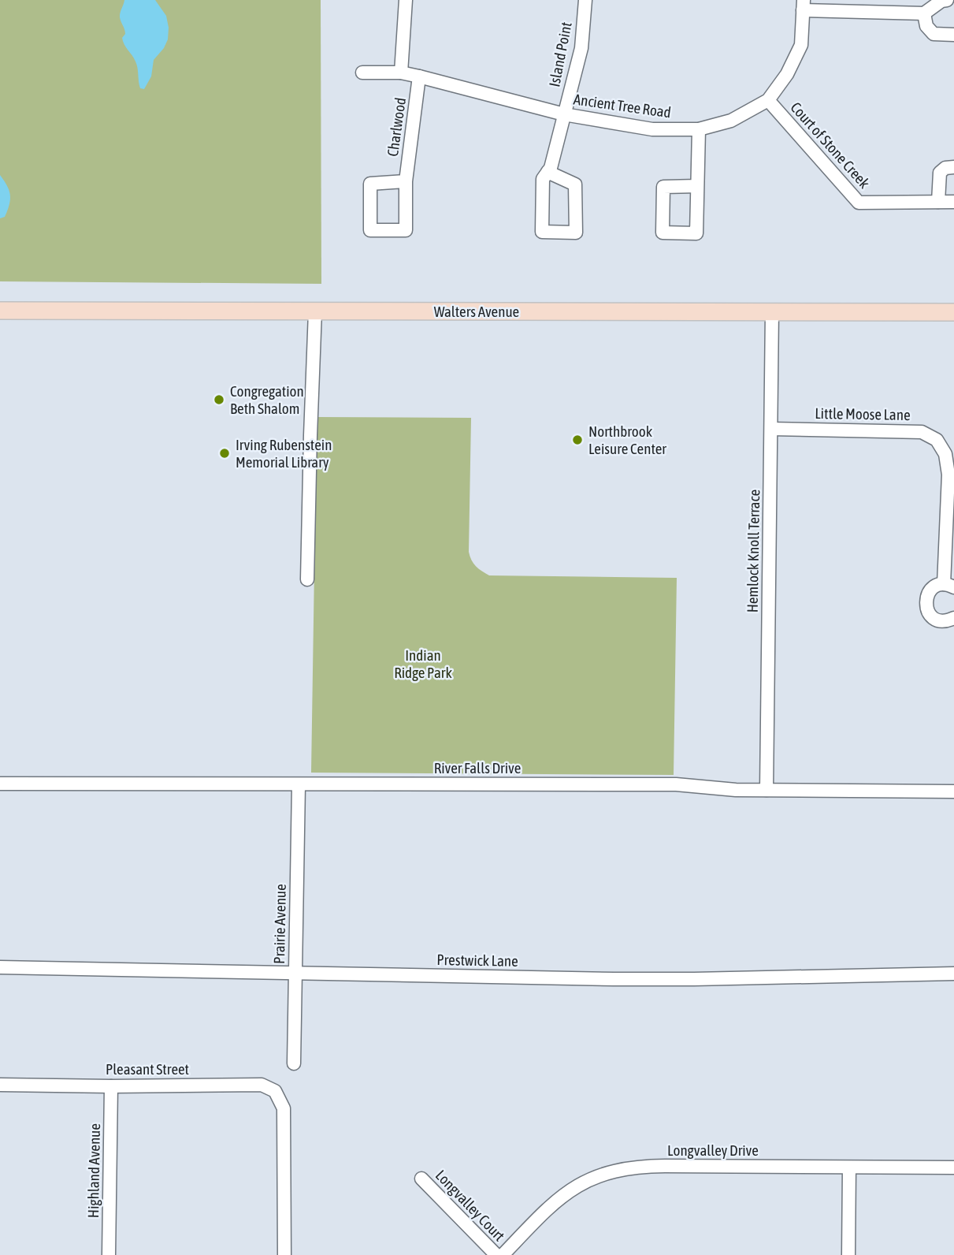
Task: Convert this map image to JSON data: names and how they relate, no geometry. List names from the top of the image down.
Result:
{
  "streets": {
    "main road": ["Walters Avenue"],
    "street": [
      "Island Point",
      "Ancient Tree Road",
      "Charlwood",
      "Court of Stone Creek",
      "Little Moose Lane",
      "Hemlock Knoll Terrace",
      "River Falls Drive",
      "Prairie Avenue",
      "Prestwick Lane",
      "Pleasant Street",
      "Longvalley Drive",
      "Highland Avenue",
      "Longvalley Court"
    ]
  },
  "crossings": [
    ["Island Point", "Ancient Tree Road"],
    ["Ancient Tree Road", "Charlwood"],
    ["Ancient Tree Road", "Court of Stone Creek"],
    ["Walters Avenue", "Hemlock Knoll Terrace"],
    ["Little Moose Lane", "Hemlock Knoll Terrace"],
    ["Hemlock Knoll Terrace", "River Falls Drive"],
    ["River Falls Drive", "Prairie Avenue"],
    ["Prairie Avenue", "Prestwick Lane"],
    ["Pleasant Street", "Highland Avenue"]
  ],
  "parks": ["Indian Ridge Park"],
  "places": ["Congregation Beth Shalom", "Northbrook Leisure Center", "Irving Rubenstein Memorial Library"]
}
